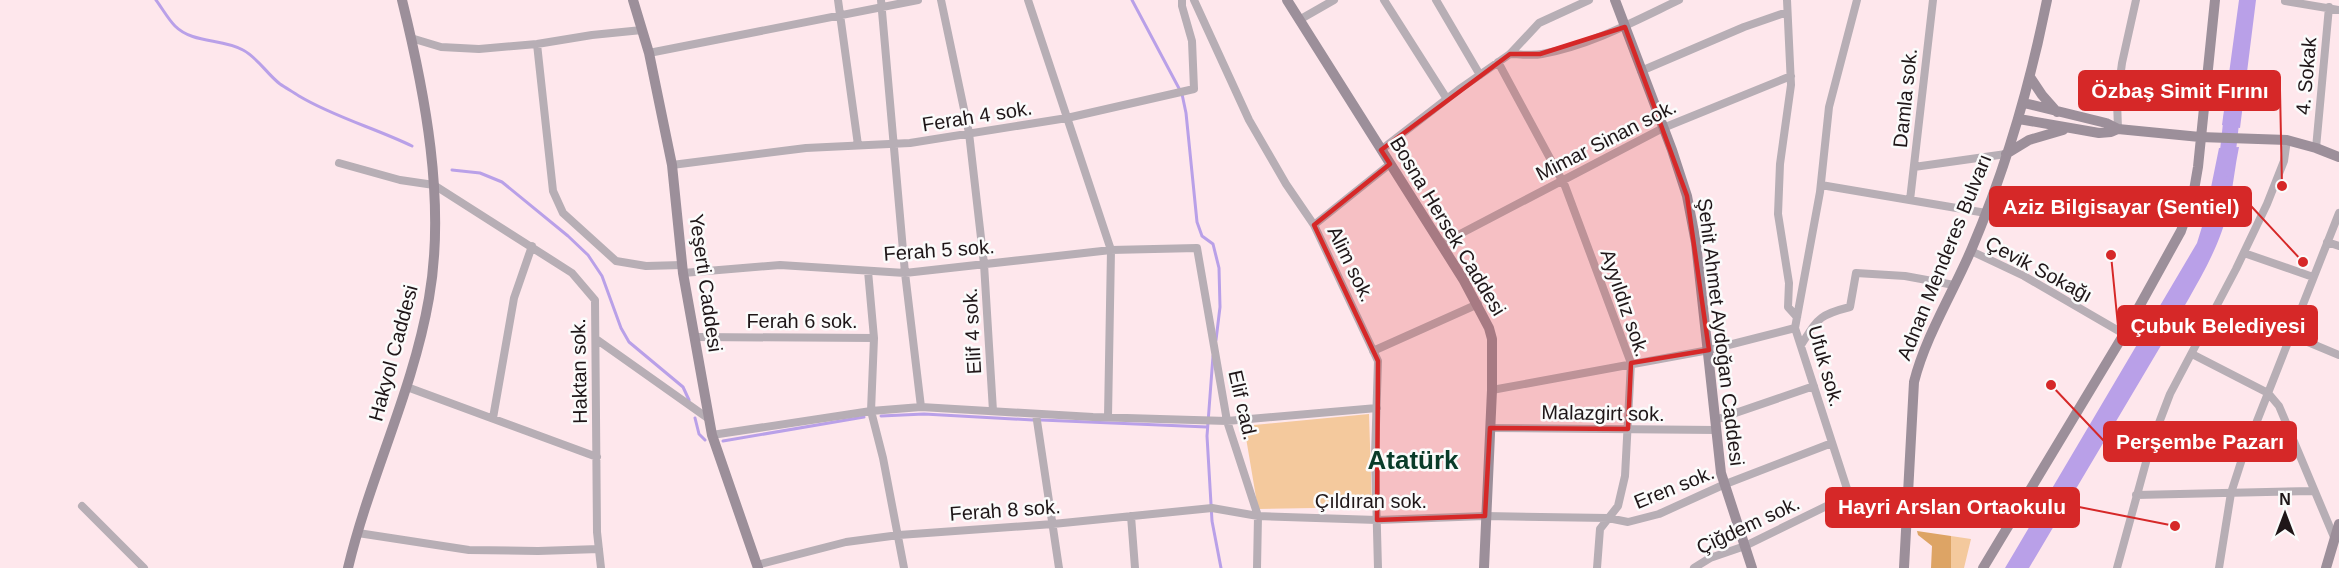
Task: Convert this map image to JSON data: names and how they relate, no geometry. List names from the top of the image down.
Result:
{
  "streets": {
    "street": [
      "4. Sokak",
      "Damla sok.",
      "Ferah 4 sok.",
      "Mimar Sinan sok.",
      "Bosna Hersek Caddesi",
      "Ferah 5 sok.",
      "Adnan Menderes Bulvarı",
      "Alim sok.",
      "Çevik Sokağı",
      "Yeşerti Caddesi",
      "Ayyıldız sok.",
      "Ferah 6 sok.",
      "Elif 4 sok.",
      "Şehit Ahmet Aydoğan Caddesi",
      "Hakyol Caddesi",
      "Ufuk sok.",
      "Haktan sok.",
      "Elif cad.",
      "Malazgirt sok.",
      "Eren sok.",
      "Çıldıran sok.",
      "Ferah 8 sok.",
      "Çiğdem sok."
    ]
  },
  "crossings": [
    ["Ferah 4 sok.", "Yeşerti Caddesi"],
    ["Ferah 4 sok.", "Elif 4 sok."],
    ["Mimar Sinan sok.", "Bosna Hersek Caddesi"],
    ["Mimar Sinan sok.", "Ayyıldız sok."],
    ["Mimar Sinan sok.", "Şehit Ahmet Aydoğan Caddesi"],
    ["Bosna Hersek Caddesi", "Malazgirt sok."],
    ["Bosna Hersek Caddesi", "Eren sok."],
    ["Bosna Hersek Caddesi", "Çıldıran sok."],
    ["Ferah 5 sok.", "Yeşerti Caddesi"],
    ["Ferah 5 sok.", "Elif 4 sok."],
    ["Ferah 5 sok.", "Elif cad."],
    ["Adnan Menderes Bulvarı", "Çevik Sokağı"],
    ["Alim sok.", "Çıldıran sok."],
    ["Yeşerti Caddesi", "Ferah 6 sok."],
    ["Yeşerti Caddesi", "Ferah 8 sok."],
    ["Ayyıldız sok.", "Malazgirt sok."],
    ["Ayyıldız sok.", "Eren sok."],
    ["Şehit Ahmet Aydoğan Caddesi", "Malazgirt sok."],
    ["Şehit Ahmet Aydoğan Caddesi", "Eren sok."],
    ["Şehit Ahmet Aydoğan Caddesi", "Çiğdem sok."],
    ["Hakyol Caddesi", "Haktan sok."],
    ["Ufuk sok.", "Malazgirt sok."],
    ["Ufuk sok.", "Eren sok."],
    ["Ufuk sok.", "Çiğdem sok."],
    ["Elif cad.", "Çıldıran sok."],
    ["Elif cad.", "Ferah 8 sok."],
    ["Eren sok.", "Çıldıran sok."],
    ["Çıldıran sok.", "Ferah 8 sok."]
  ],
  "districts": ["Atatürk"],
  "places": [
    "Özbaş Simit Fırını",
    "Çubuk Belediyesi",
    "Aziz Bilgisayar (Sentiel)",
    "Perşembe Pazarı",
    "Hayri Arslan Ortaokulu"
  ],
  "north": "top"
}
